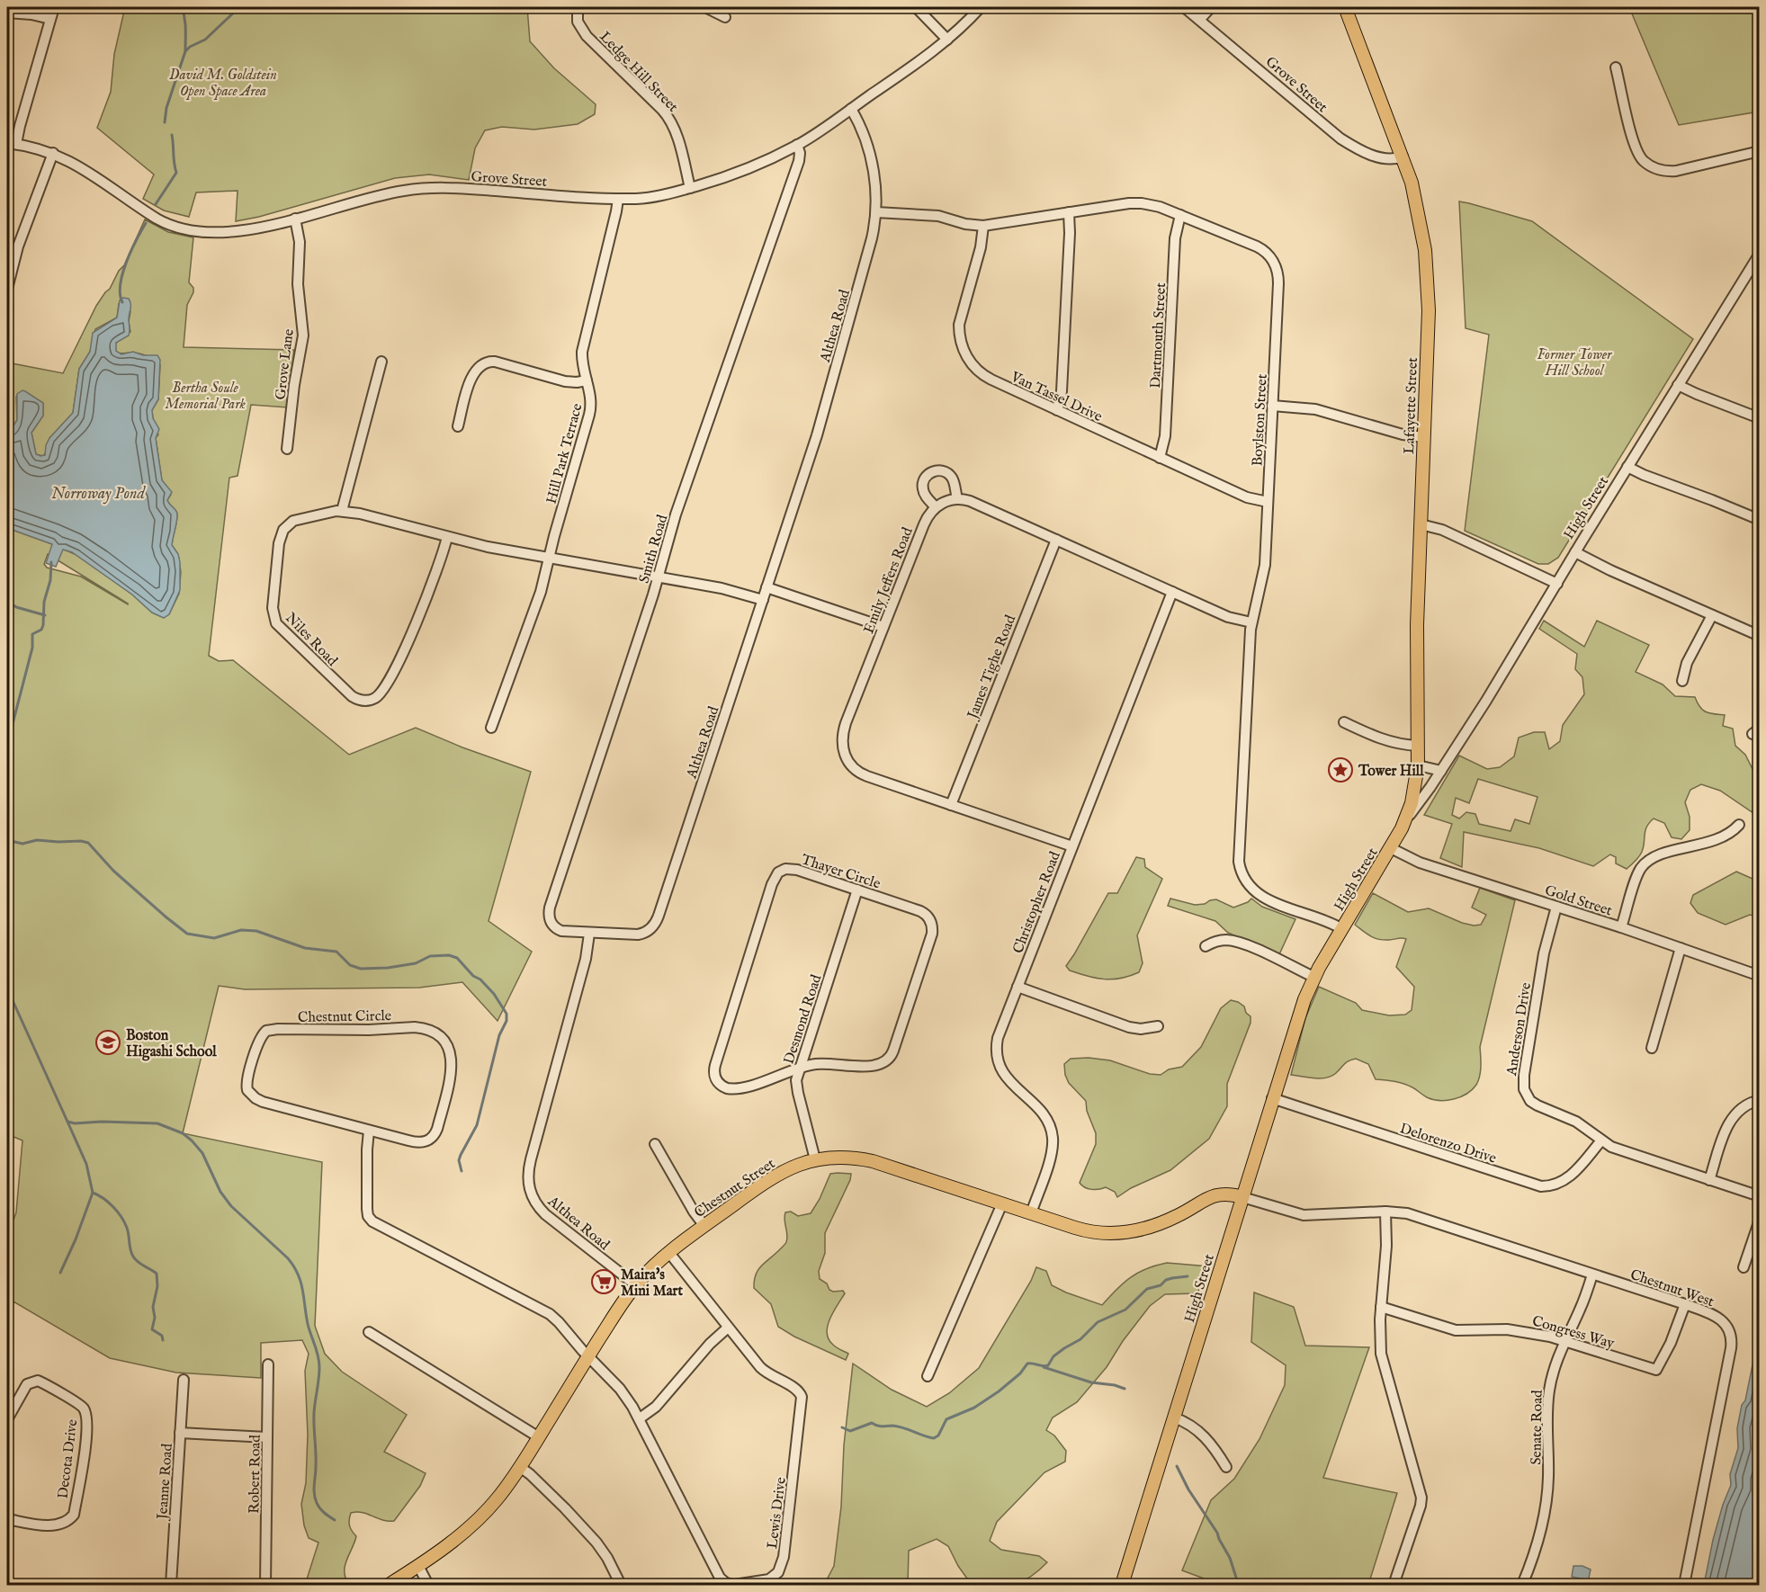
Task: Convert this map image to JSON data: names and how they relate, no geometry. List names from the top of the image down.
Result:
{
  "streets": {
    "main road": ["Lafayette Street", "High Street", "Chestnut Street"],
    "street": [
      "Ledge Hill Street",
      "Grove Street",
      "Althea Road",
      "Dartmouth Street",
      "Grove Lane",
      "Van Tassel Drive",
      "Boylston Street",
      "Hill Park Terrace",
      "Smith Road",
      "Emily Jeffers Road",
      "Niles Road",
      "James Tighe Road",
      "Thayer Circle",
      "Gold Street",
      "Christopher Road",
      "Chestnut Circle",
      "Desmond Road",
      "Anderson Drive",
      "Delorenzo Drive",
      "Chestnut West",
      "Congress Way",
      "Senate Road",
      "Decota Drive",
      "Robert Road",
      "Jeanne Road",
      "Lewis Drive"
    ]
  },
  "crossings": [
    ["Ledge Hill Street", "Grove Street"],
    ["Grove Street", "Althea Road"],
    ["Grove Street", "Grove Lane"],
    ["Grove Street", "Lafayette Street"],
    ["Grove Street", "Hill Park Terrace"],
    ["Grove Street", "Smith Road"],
    ["Althea Road", "Boylston Street"],
    ["Althea Road", "Smith Road"],
    ["Althea Road", "Niles Road"],
    ["Althea Road", "Chestnut Street"],
    ["Dartmouth Street", "Van Tassel Drive"],
    ["Dartmouth Street", "Boylston Street"],
    ["Van Tassel Drive", "Boylston Street"],
    ["Lafayette Street", "High Street"],
    ["Boylston Street", "High Street"],
    ["Hill Park Terrace", "Niles Road"],
    ["High Street", "Gold Street"],
    ["High Street", "Delorenzo Drive"],
    ["High Street", "Chestnut Street"],
    ["High Street", "Chestnut West"],
    ["Smith Road", "Niles Road"],
    ["Emily Jeffers Road", "James Tighe Road"],
    ["Emily Jeffers Road", "Christopher Road"],
    ["Thayer Circle", "Desmond Road"],
    ["Gold Street", "Anderson Drive"],
    ["Christopher Road", "Chestnut Street"],
    ["Desmond Road", "Chestnut Street"],
    ["Anderson Drive", "Delorenzo Drive"],
    ["Chestnut Street", "Chestnut West"],
    ["Chestnut Street", "Lewis Drive"],
    ["Chestnut West", "Congress Way"],
    ["Chestnut West", "Senate Road"],
    ["Congress Way", "Senate Road"]
  ],
  "water": ["Norroway Pond"],
  "parks": ["David M. Goldstein Open Space Area", "Former Tower Hill School", "Bertha Soule Memorial Park"],
  "places": {
    "place": ["Tower Hill"],
    "school or university": ["Boston Higashi School"],
    "supermarket": ["Maira's Mini Mart"]
  }
}
